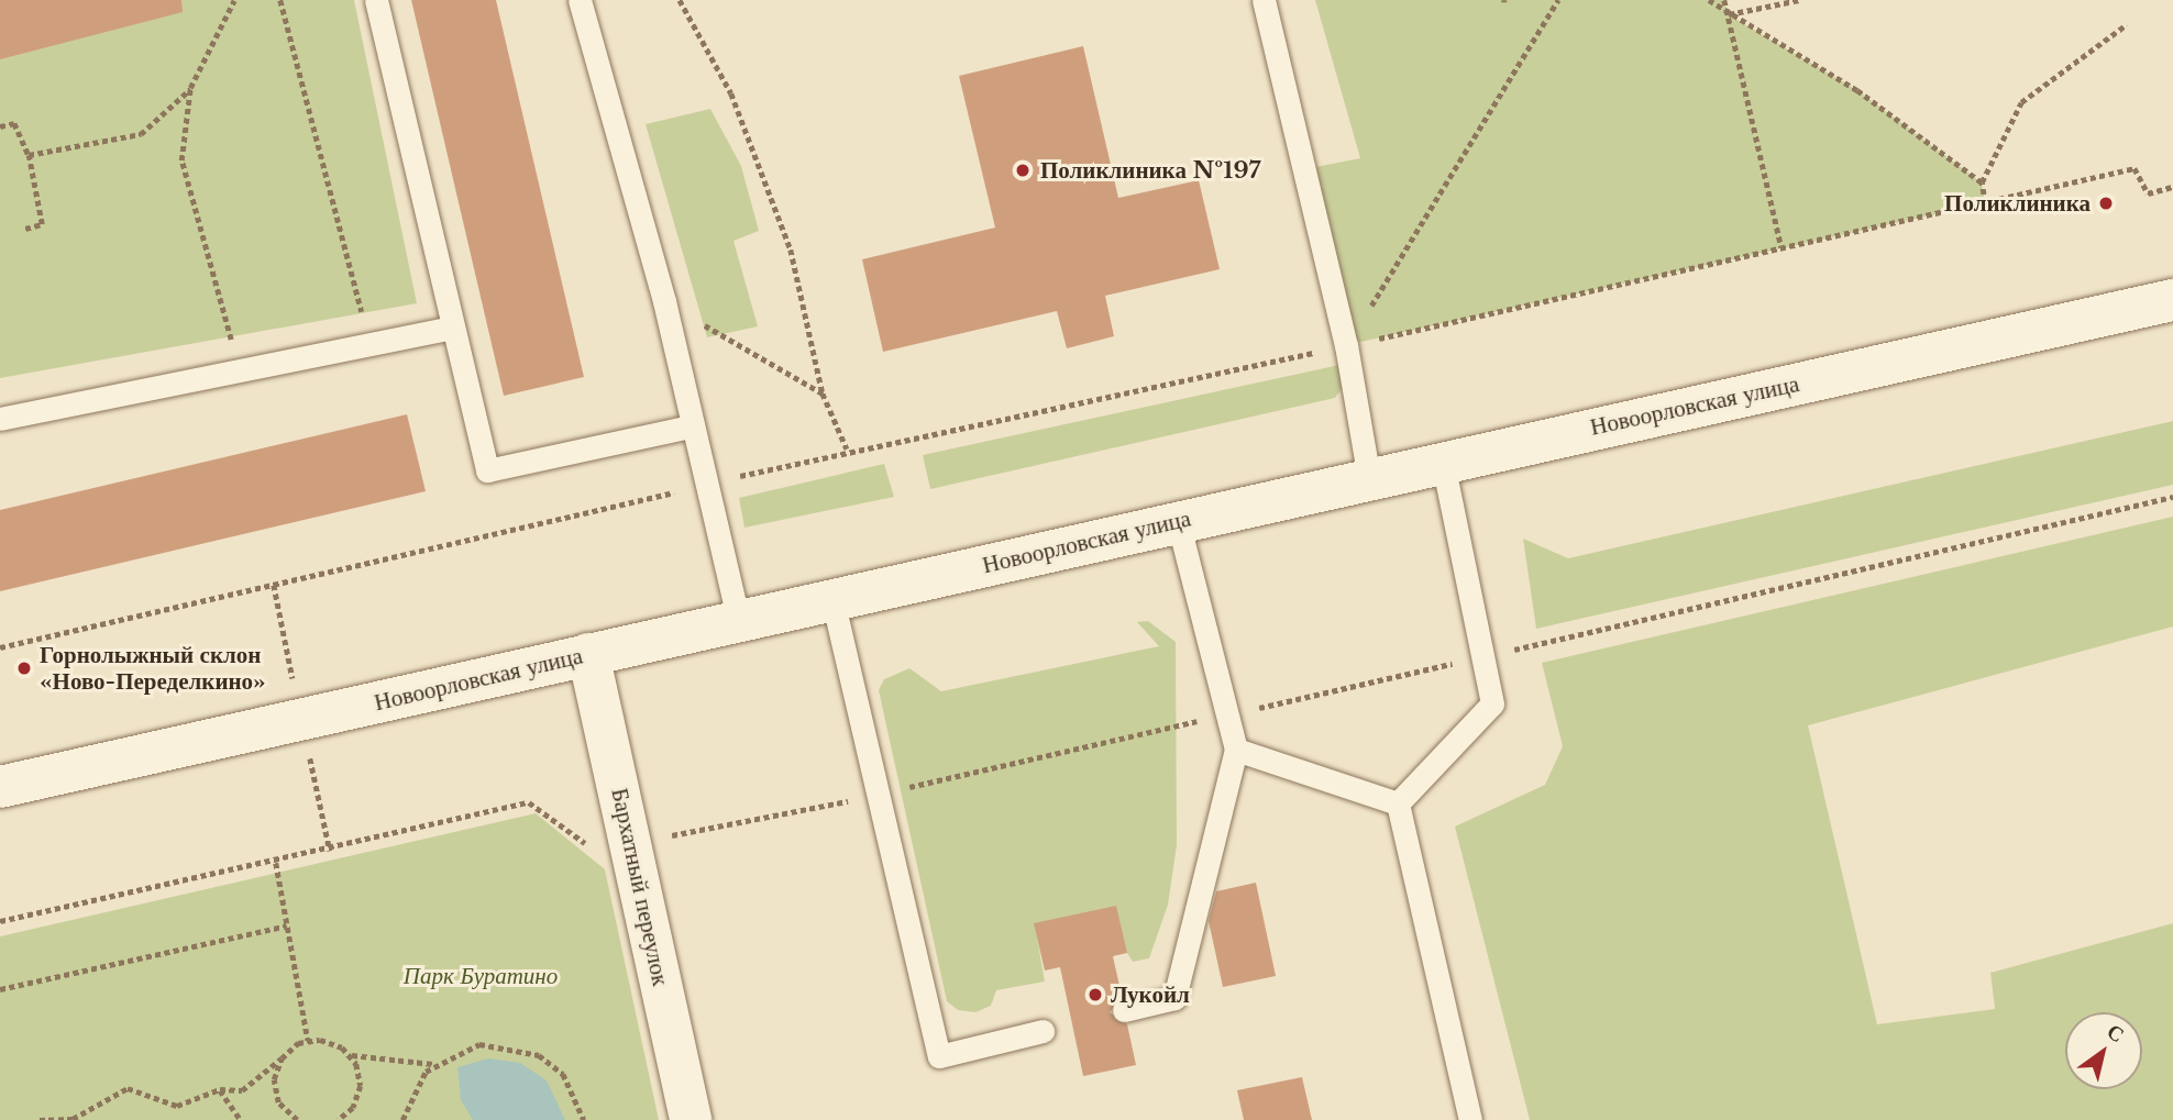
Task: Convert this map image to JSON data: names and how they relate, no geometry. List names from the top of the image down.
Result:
{
  "streets": {
    "street": ["Новоорловская улица", "Бархатный переулок"]
  },
  "crossings": [
    ["Новоорловская улица", "Бархатный переулок"]
  ],
  "parks": ["Парк Буратино"],
  "places": [
    "Поликлиника №197",
    "Поликлиника",
    "Горнолыжный склон «Ново-Переделкино»",
    "Лукойл"
  ],
  "north": "top right"
}
